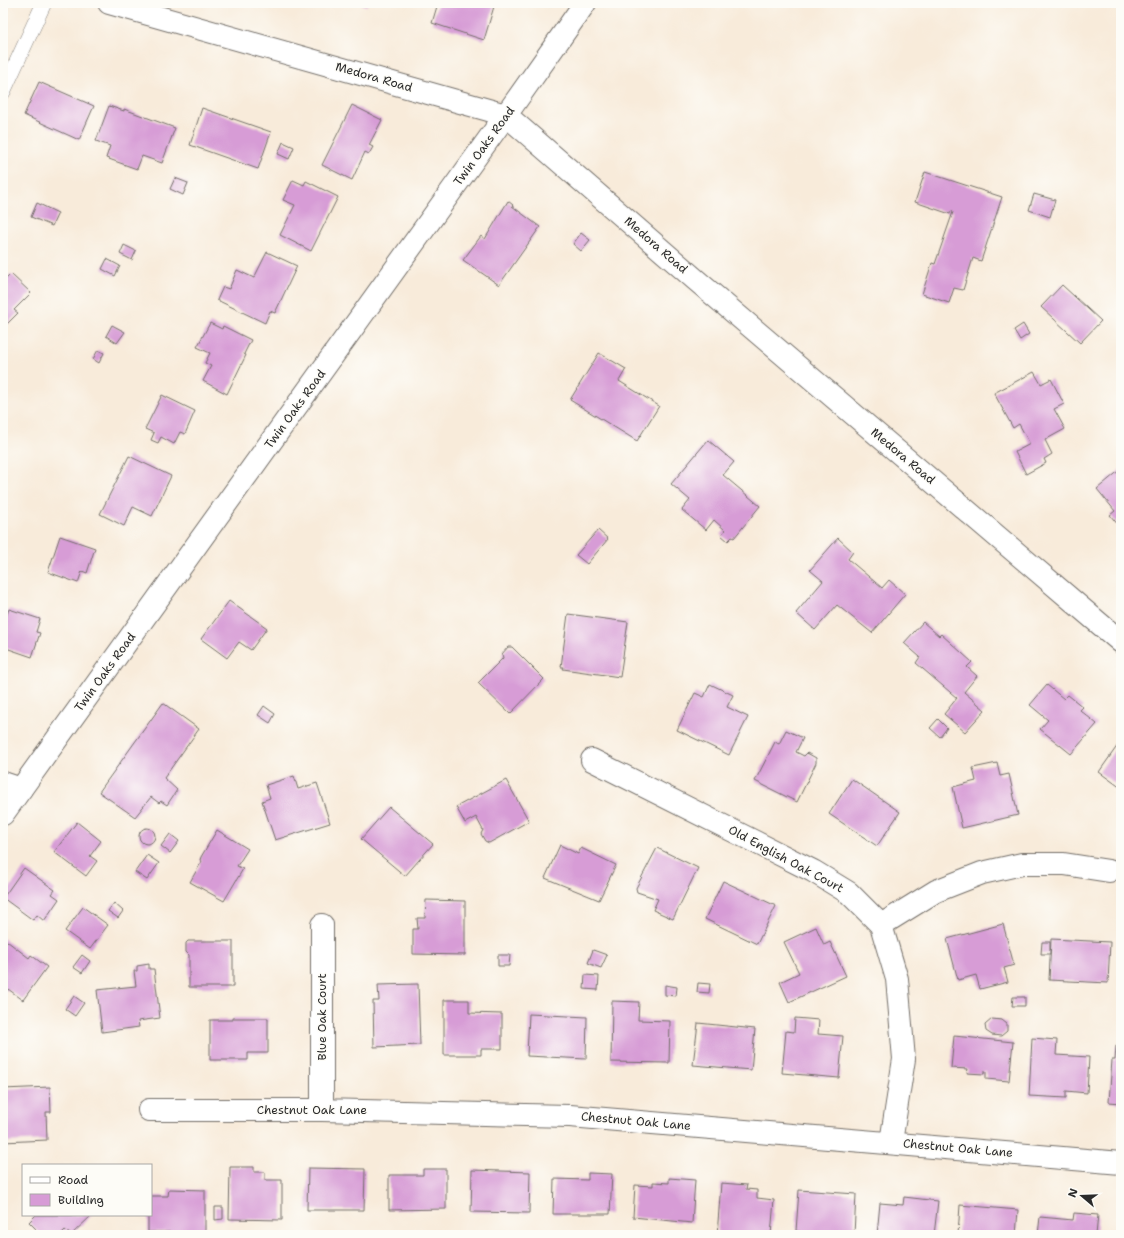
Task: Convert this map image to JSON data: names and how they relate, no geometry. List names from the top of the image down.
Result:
{
  "streets": {
    "street": [
      "Medora Road",
      "Twin Oaks Road",
      "Old English Oak Court",
      "Blue Oak Court",
      "Chestnut Oak Lane"
    ]
  },
  "crossings": [
    ["Medora Road", "Twin Oaks Road"],
    ["Old English Oak Court", "Chestnut Oak Lane"],
    ["Blue Oak Court", "Chestnut Oak Lane"]
  ],
  "legend": ["Road", "Building"],
  "north": "left"
}
